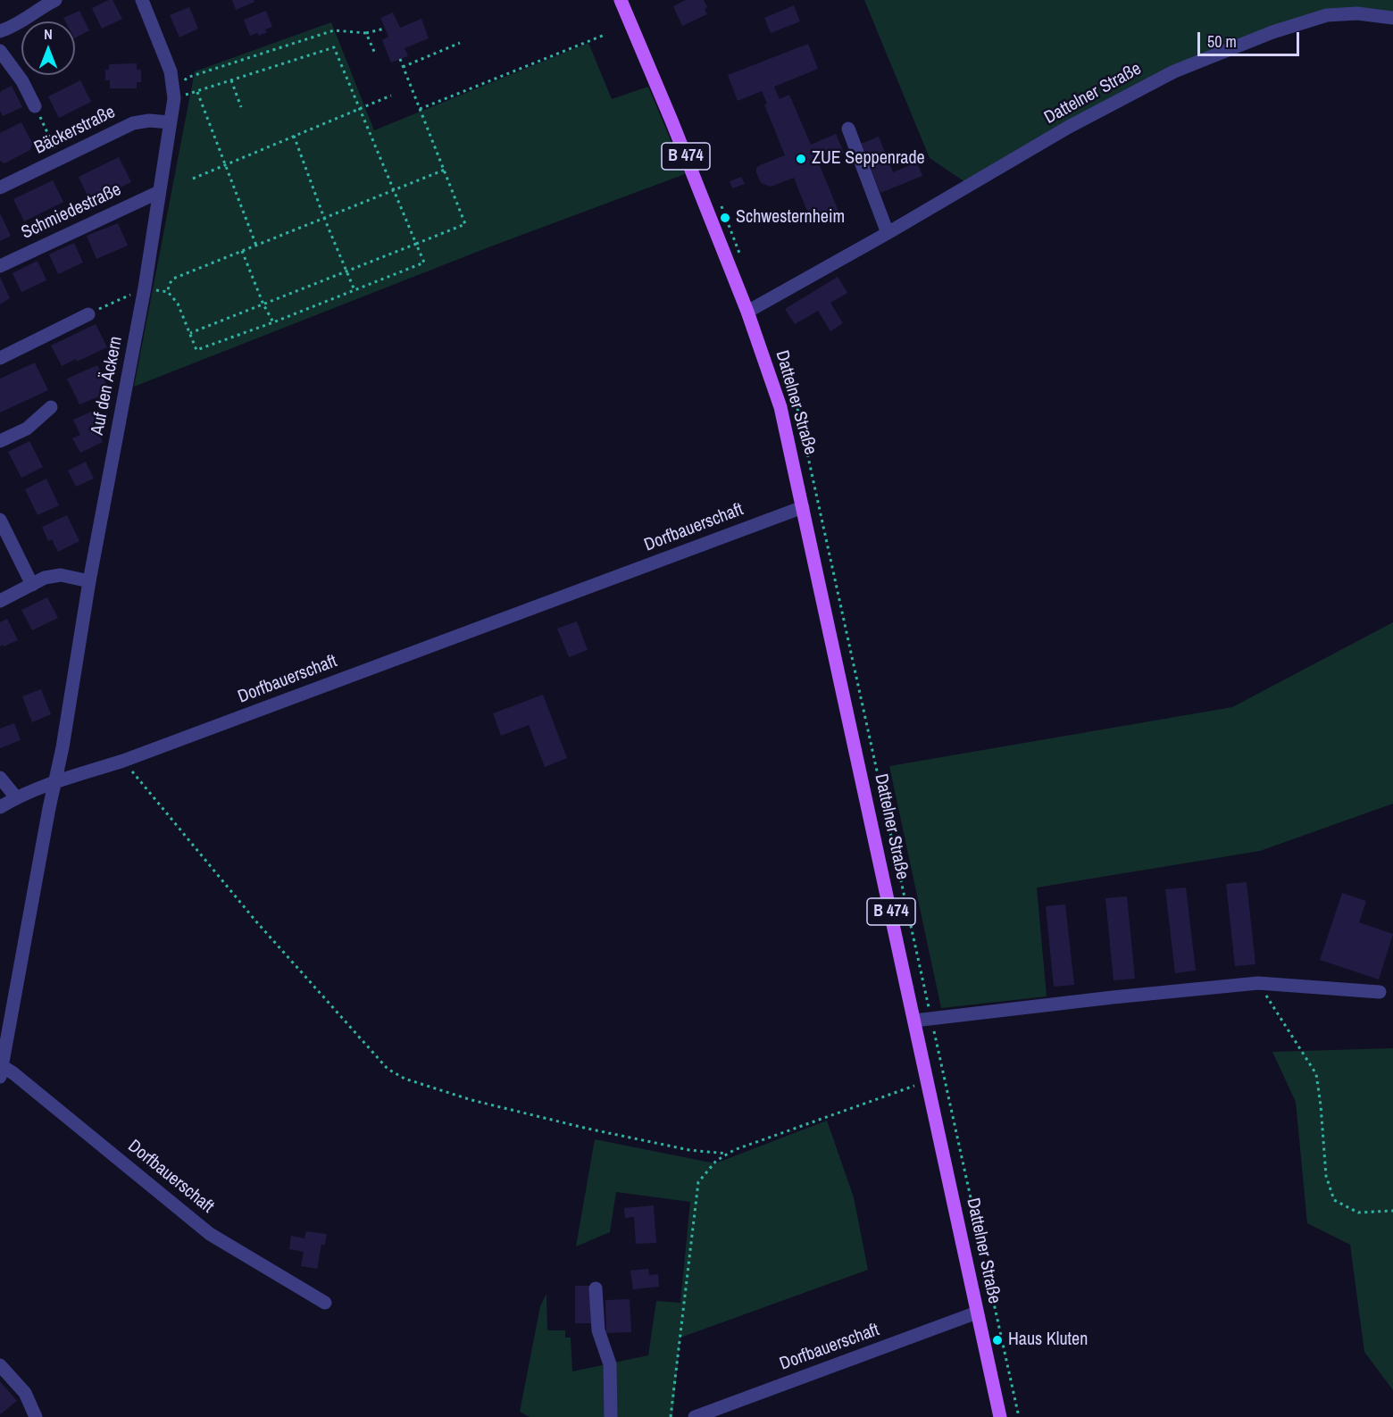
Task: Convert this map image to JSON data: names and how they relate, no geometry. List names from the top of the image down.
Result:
{
  "streets": {
    "main road": ["Dattelner Straße", "B 474"],
    "street": [
      "Bäckerstraße",
      "Schmiedestraße",
      "Auf den Äckern",
      "Dorfbauerschaft"
    ]
  },
  "crossings": [
    ["Dattelner Straße", "Dorfbauerschaft"],
    ["Bäckerstraße", "Auf den Äckern"],
    ["Schmiedestraße", "Auf den Äckern"],
    ["Auf den Äckern", "Dorfbauerschaft"]
  ],
  "places": ["ZUE Seppenrade", "Schwesternheim", "Haus Kluten"],
  "scale_bar": "50 m",
  "north": "top"
}
